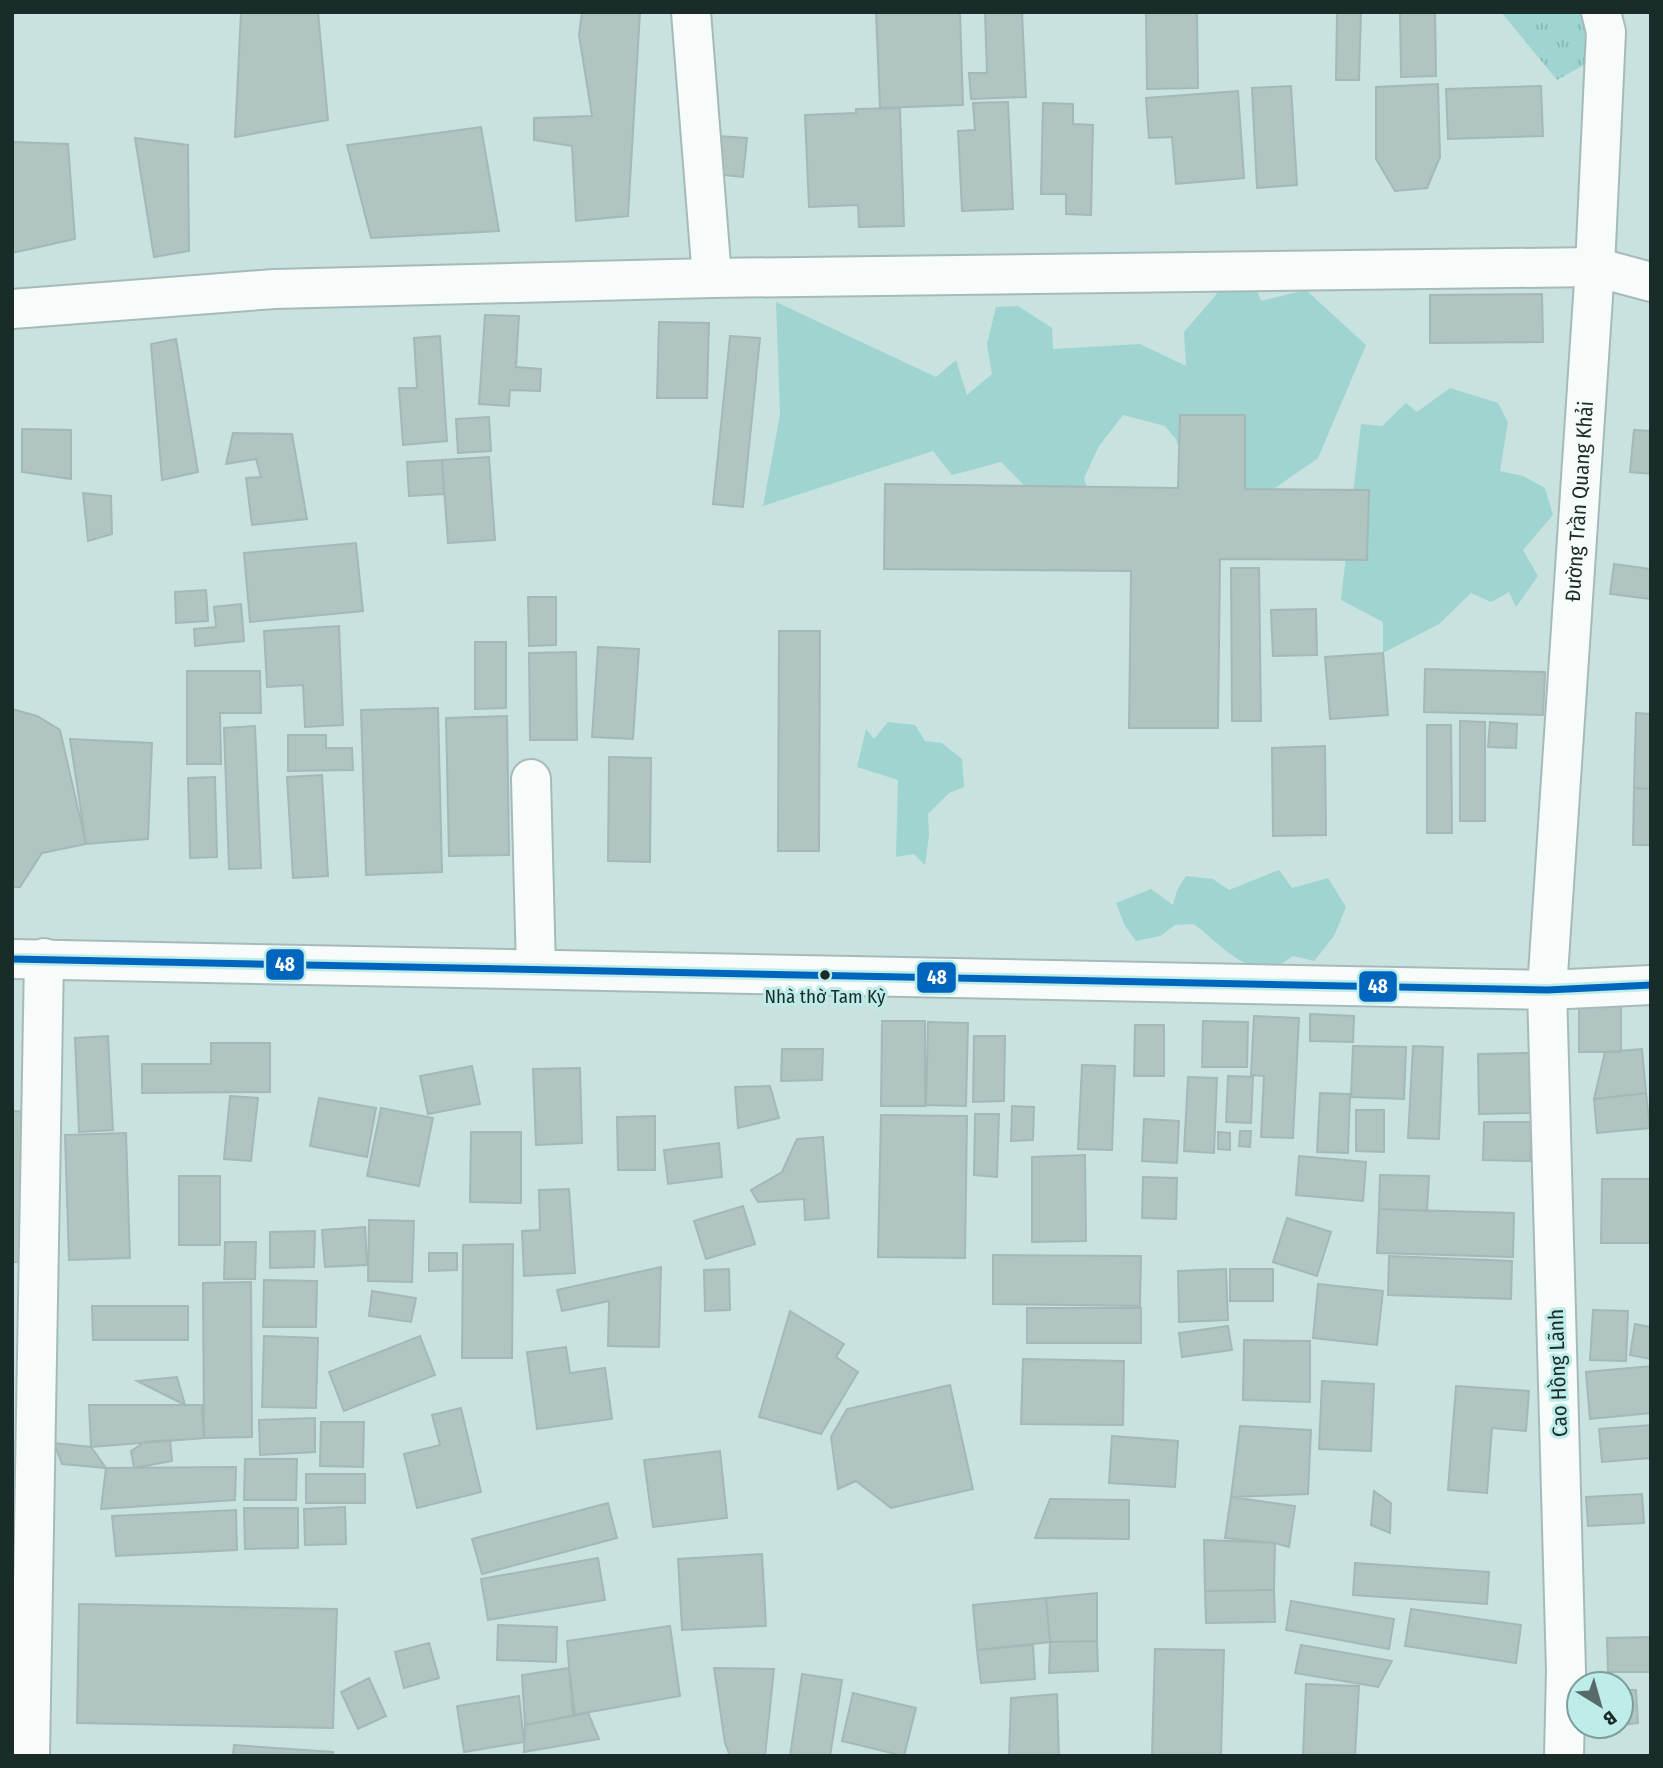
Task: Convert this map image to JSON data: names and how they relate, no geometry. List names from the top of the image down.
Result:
{
  "streets": {
    "street": ["Đường Trần Quang Khải", "Cao Hồng Lãnh"]
  },
  "crossings": [
    ["Đường Trần Quang Khải", "Cao Hồng Lãnh"]
  ],
  "places": ["Nhà thờ Tam Kỳ"],
  "lines": ["transit line 48"],
  "north": "bottom right"
}
